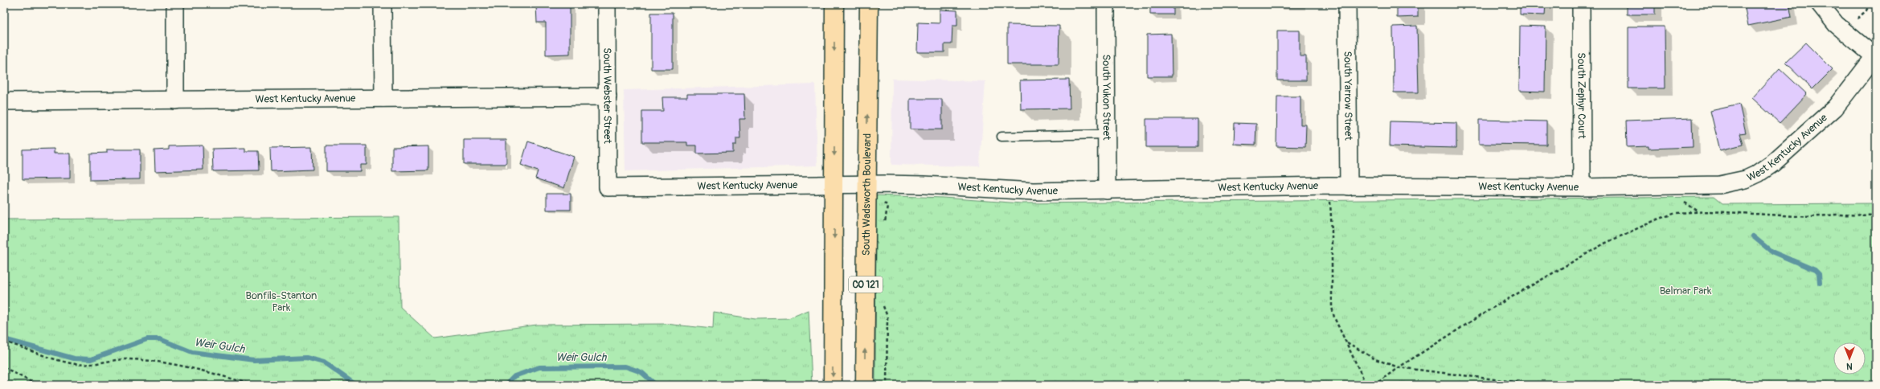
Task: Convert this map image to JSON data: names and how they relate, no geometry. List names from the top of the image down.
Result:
{
  "streets": {
    "main road": ["South Wadsworth Boulevard", "CO 121"],
    "street": [
      "South Webster Street",
      "South Yarrow Street",
      "South Zephyr Court",
      "South Yukon Street",
      "West Kentucky Avenue"
    ]
  },
  "crossings": [
    ["South Webster Street", "West Kentucky Avenue"],
    ["South Yarrow Street", "West Kentucky Avenue"],
    ["South Zephyr Court", "West Kentucky Avenue"],
    ["South Yukon Street", "West Kentucky Avenue"],
    ["West Kentucky Avenue", "South Wadsworth Boulevard"],
    ["West Kentucky Avenue", "CO 121"]
  ],
  "water": ["Weir Gulch"],
  "parks": ["Belmar Park", "Bonfils-Stanton Park"],
  "north": "bottom"
}
